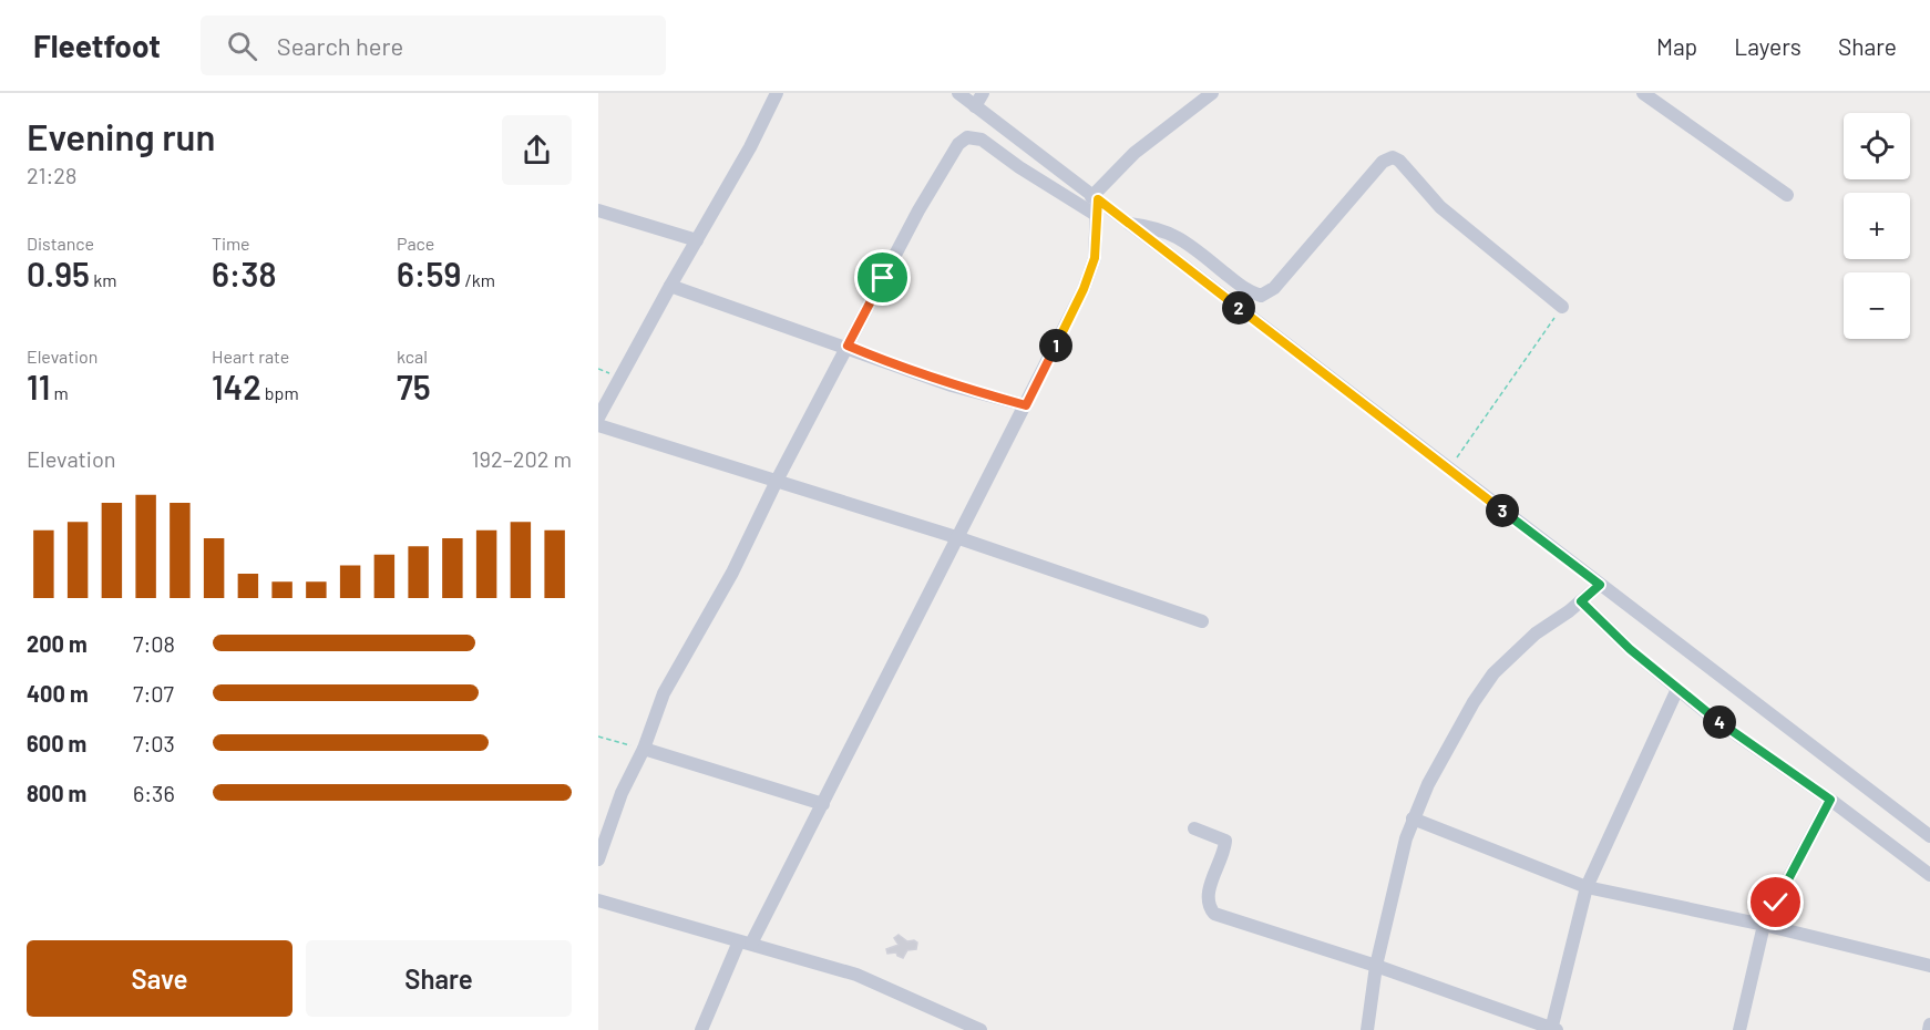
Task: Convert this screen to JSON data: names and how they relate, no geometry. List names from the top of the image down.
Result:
{
  "page": {
    "header": "Fleetfoot",
    "search": "Search here",
    "nav": ["Map", "Layers", "Share"],
    "heading": ["Evening run", "21:28"],
    "map_buttons": ["+", "−"],
    "stats": [
      ["Distance", "0.95 km"],
      ["Time", "6:38"],
      ["Pace", "6:59 /km"],
      ["Elevation", "11 m"],
      ["Heart rate", "142 bpm"],
      ["kcal", "75"]
    ],
    "pins": [
      "2",
      "1",
      "3",
      "4"
    ],
    "chart": ["Elevation", "192–202 m"],
    "list": [
      {
        "name": "200 m",
        "note": "7:08"
      },
      {
        "name": "400 m",
        "note": "7:07"
      },
      {
        "name": "600 m",
        "note": "7:03"
      },
      {
        "name": "800 m",
        "note": "6:36"
      }
    ],
    "buttons": ["Save", "Share"]
  }
}
